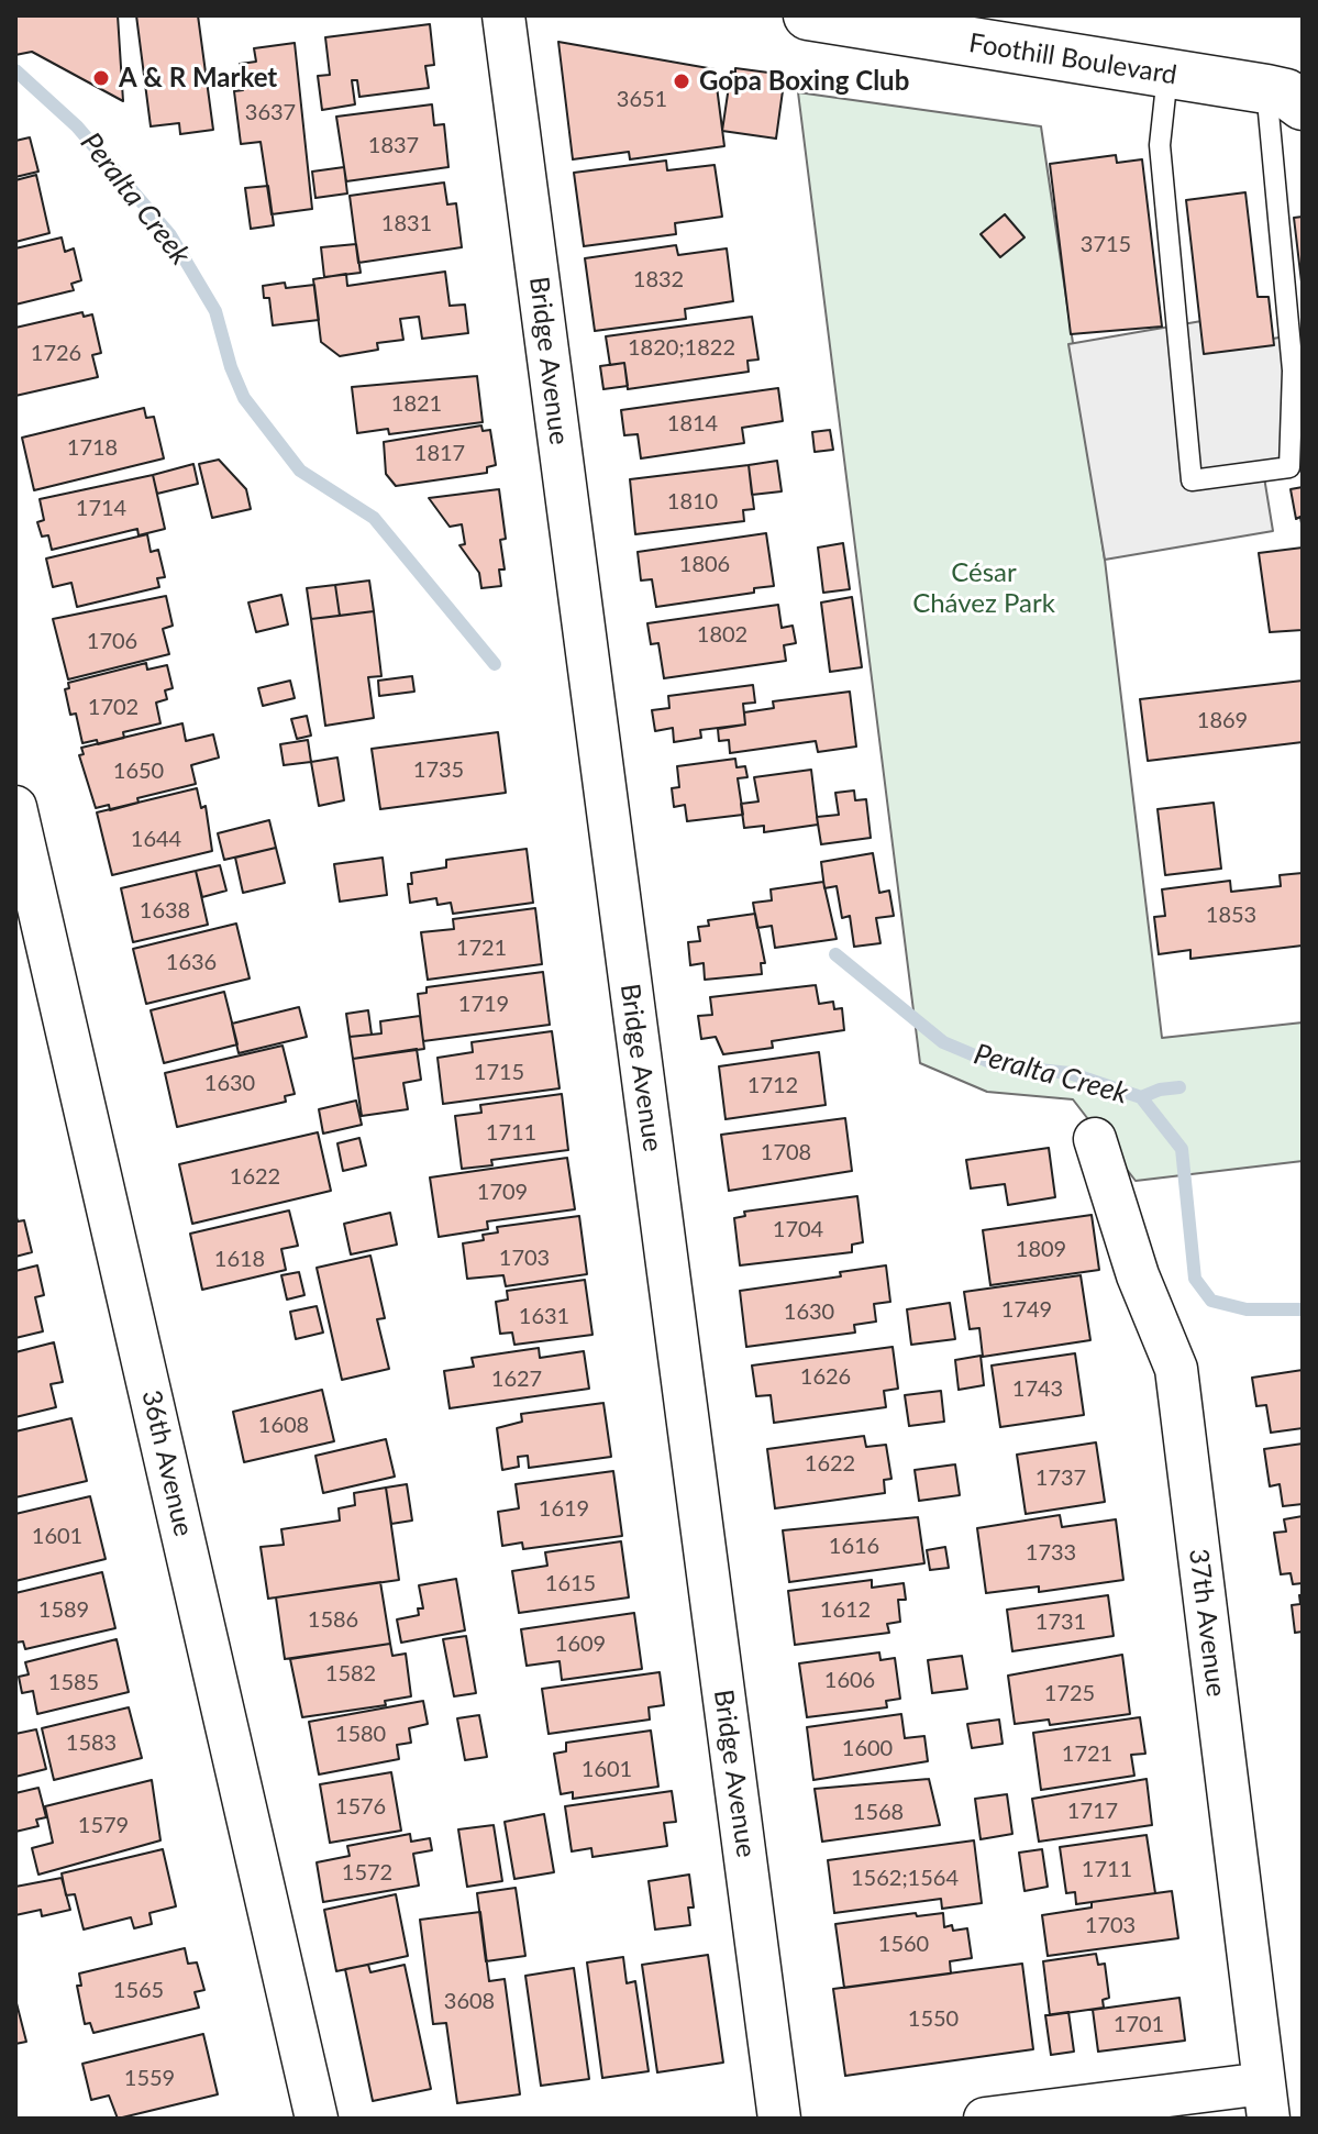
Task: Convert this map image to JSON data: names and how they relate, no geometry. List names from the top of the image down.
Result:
{
  "streets": {
    "main road": ["Foothill Boulevard"],
    "street": ["Bridge Avenue", "36th Avenue", "37th Avenue"]
  },
  "water": ["Peralta Creek"],
  "parks": ["César Chávez Park"],
  "places": ["A & R Market", "Gopa Boxing Club"],
  "house_numbers": [
    "3651",
    "3637",
    "1837",
    "1831",
    "3715",
    "1832",
    "1820;1822",
    "1726",
    "1821",
    "1814",
    "1718",
    "1817",
    "1810",
    "1714",
    "1806",
    "1802",
    "1706",
    "1702",
    "1869",
    "1735",
    "1650",
    "1644",
    "1638",
    "1853",
    "1721",
    "1636",
    "1719",
    "1715",
    "1630",
    "1712",
    "1711",
    "1708",
    "1622",
    "1709",
    "1704",
    "1809",
    "1703",
    "1618",
    "1749",
    "1630",
    "1631",
    "1626",
    "1627",
    "1743",
    "1608",
    "1622",
    "1737",
    "1619",
    "1601",
    "1616",
    "1733",
    "1615",
    "1589",
    "1612",
    "1586",
    "1731",
    "1609",
    "1582",
    "1606",
    "1585",
    "1725",
    "1580",
    "1583",
    "1600",
    "1721",
    "1601",
    "1576",
    "1717",
    "1568",
    "1579",
    "1711",
    "1572",
    "1562;1564",
    "1703",
    "1560",
    "1565",
    "3608",
    "1550",
    "1701",
    "1559"
  ]
}
